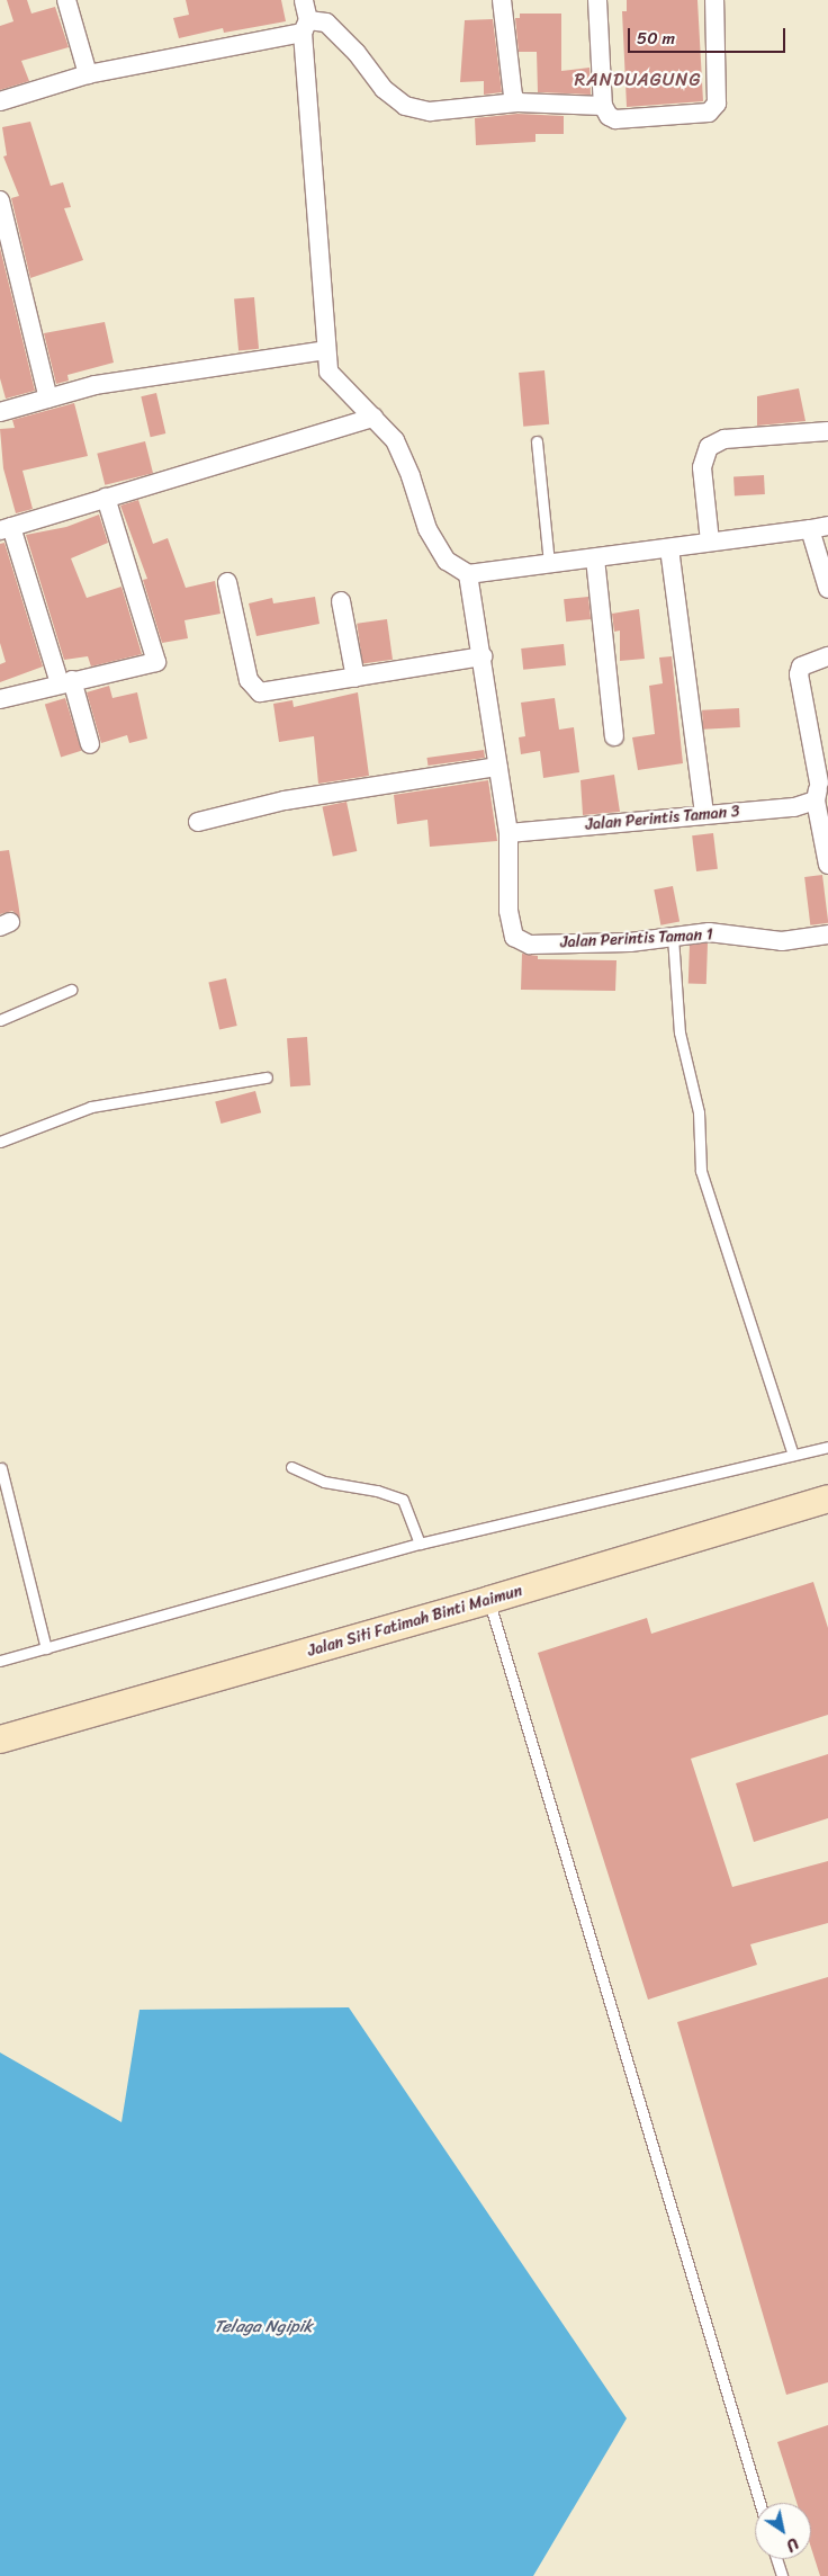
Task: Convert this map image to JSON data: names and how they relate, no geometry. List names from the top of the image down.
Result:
{
  "streets": {
    "street": ["Jalan Perintis Taman 3", "Jalan Perintis Taman 1", "Jalan Siti Fatimah Binti Maimun"]
  },
  "crossings": [
    ["Jalan Perintis Taman 3", "Jalan Perintis Taman 1"]
  ],
  "districts": ["RANDUAGUNG"],
  "water": ["Telaga Ngipik"],
  "scale_bar": "50 m",
  "north": "bottom right"
}
